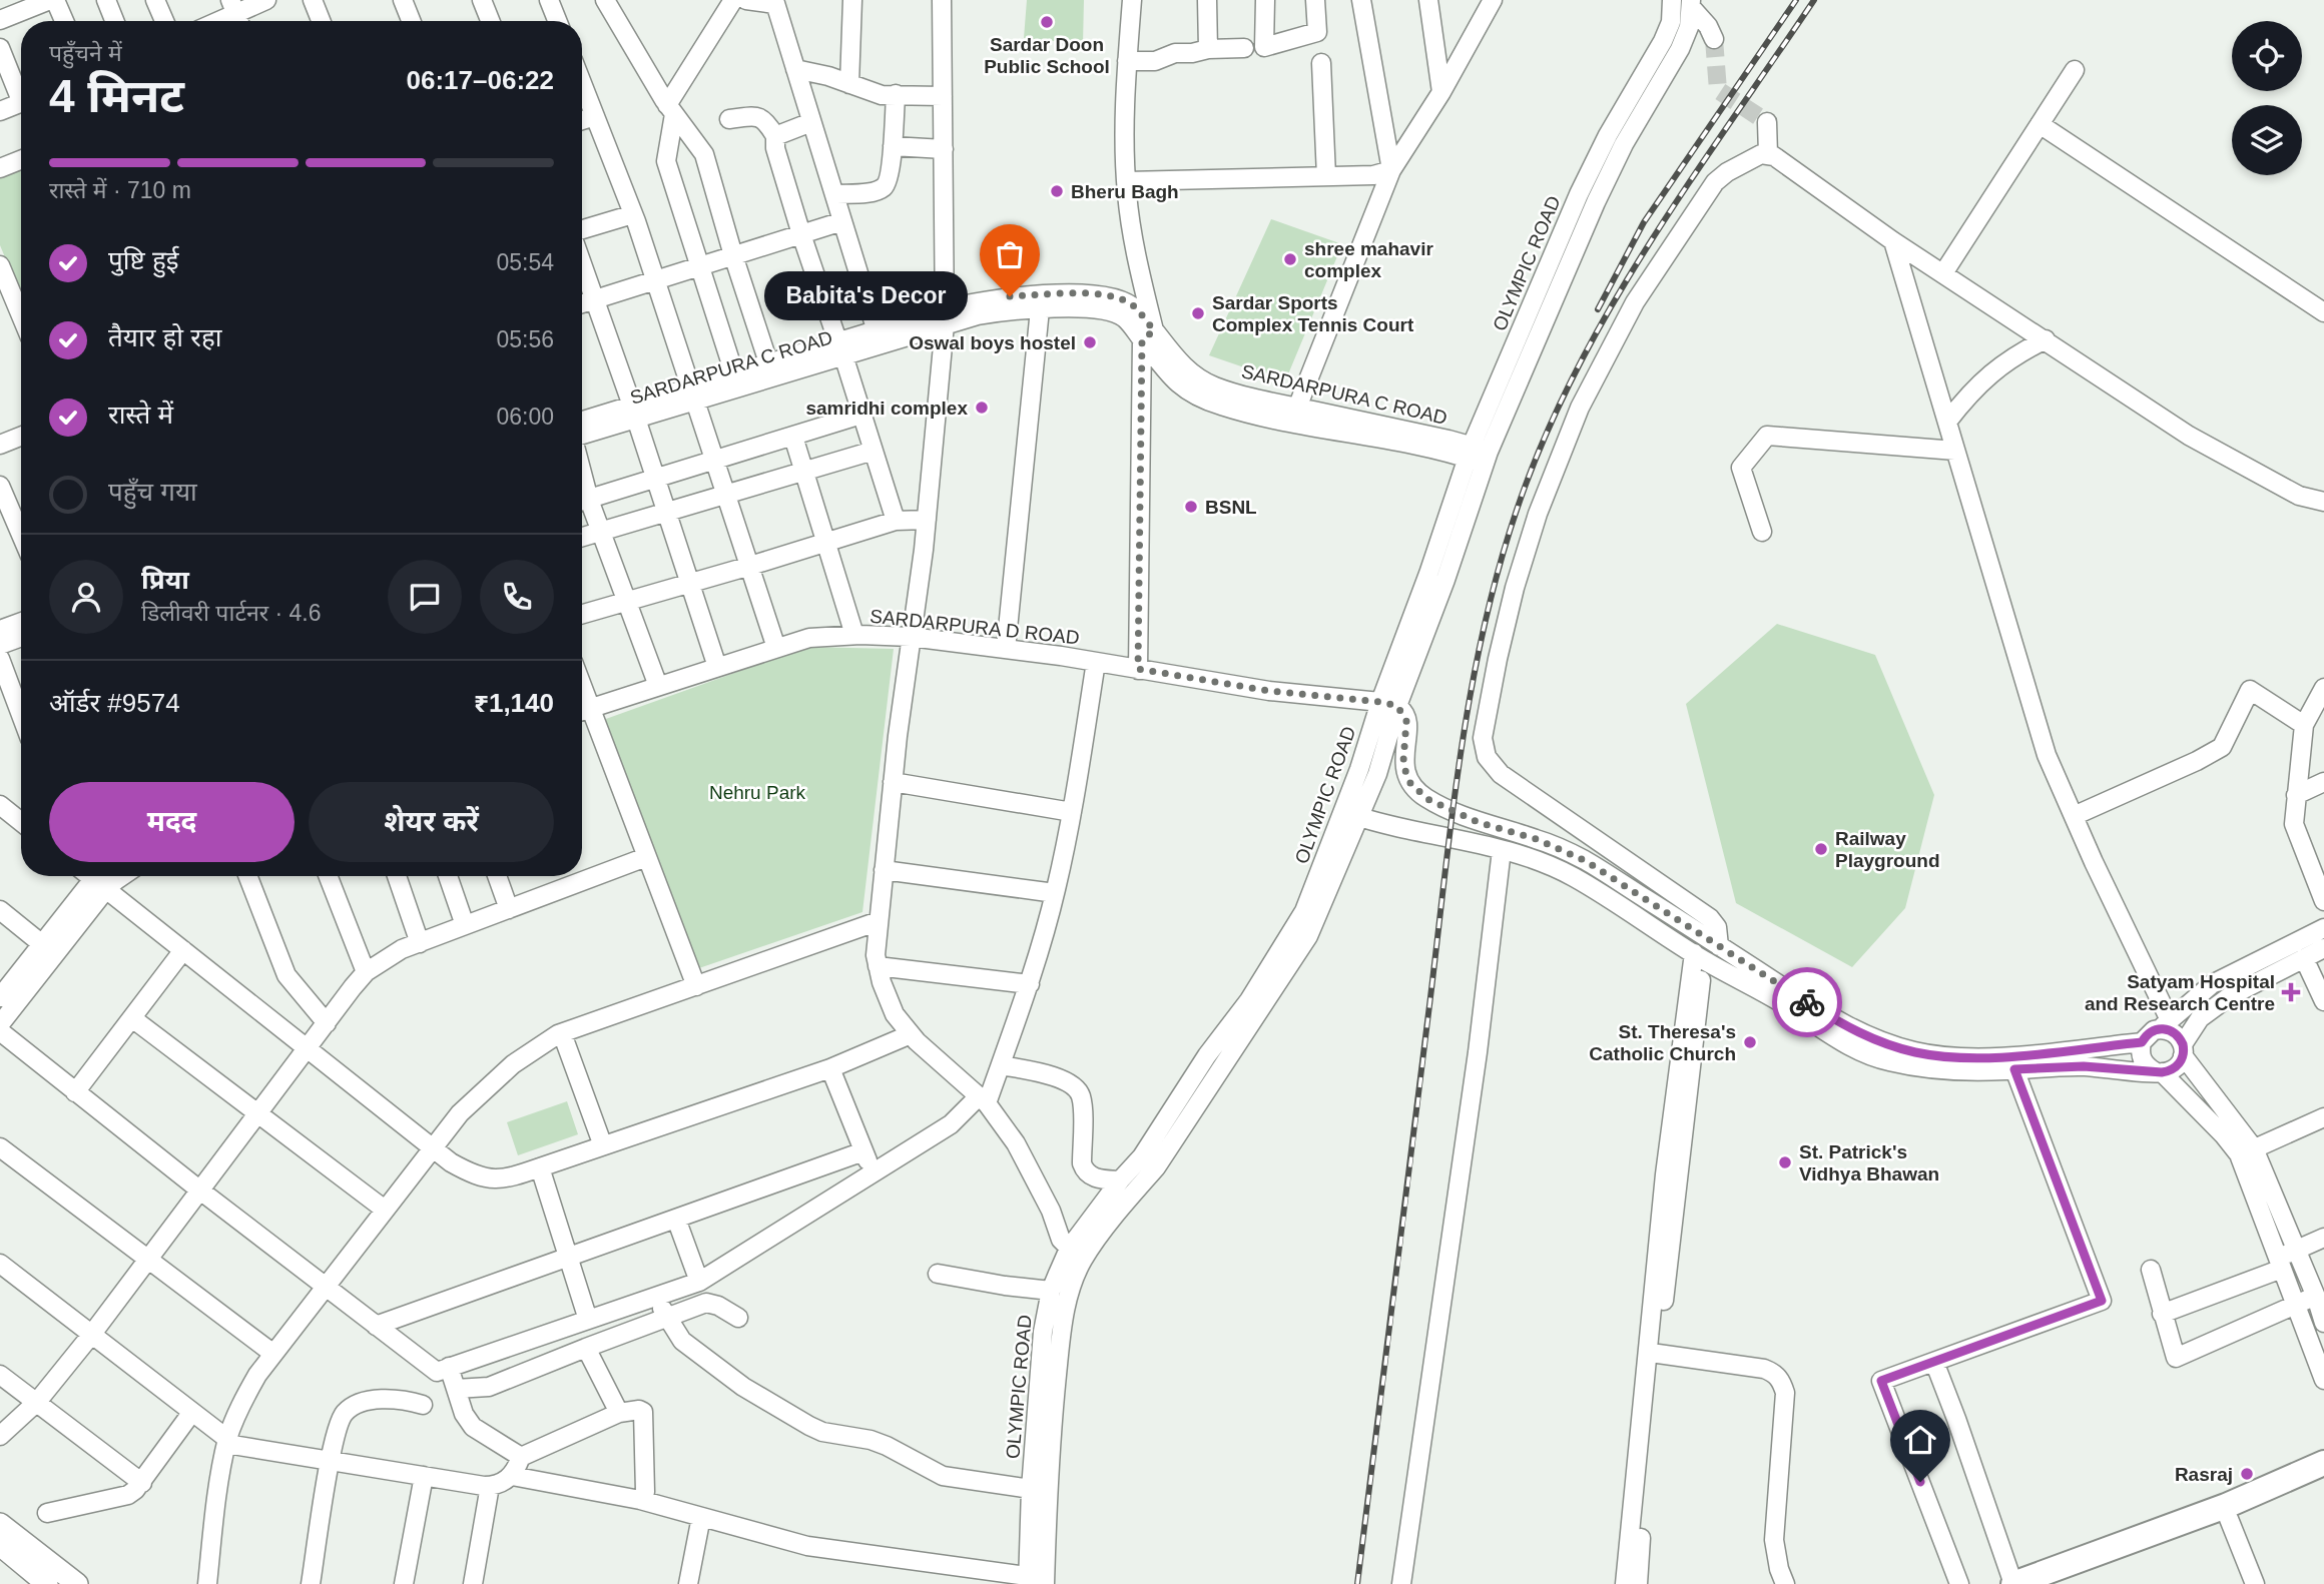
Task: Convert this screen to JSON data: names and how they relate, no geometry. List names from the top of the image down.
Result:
{
  "streets": {
    "street": ["OLYMPIC ROAD", "SARDARPURA C ROAD", "SARDARPURA D ROAD"]
  },
  "crossings": [
    ["OLYMPIC ROAD", "SARDARPURA C ROAD"],
    ["OLYMPIC ROAD", "SARDARPURA D ROAD"]
  ],
  "parks": ["Nehru Park"],
  "places": {
    "other": [
      "Sardar Doon Public School",
      "Bheru Bagh",
      "shree mahavir complex",
      "Babita's Decor",
      "Sardar Sports Complex Tennis Court",
      "Oswal boys hostel",
      "samridhi complex",
      "BSNL",
      "Railway Playground",
      "St. Theresa's Catholic Church",
      "St. Patrick's Vidhya Bhawan",
      "Rasraj"
    ],
    "health": ["Satyam Hospital and Research Centre"]
  },
  "page": {
    "heading": ["4 मिनट", "पहुँचने में", "06:17–06:22"],
    "panel": [
      "प्रिया",
      "डिलीवरी पार्टनर · 4.6",
      "ऑर्डर #9574",
      "₹1,140"
    ],
    "bar": "रास्ते में · 710 m",
    "list": [
      ["पुष्टि हुई", "05:54"],
      ["तैयार हो रहा", "05:56"],
      ["रास्ते में", "06:00"],
      "पहुँच गया"
    ],
    "bubble": "Babita's Decor",
    "buttons": ["मदद", "शेयर करें"]
  }
}
